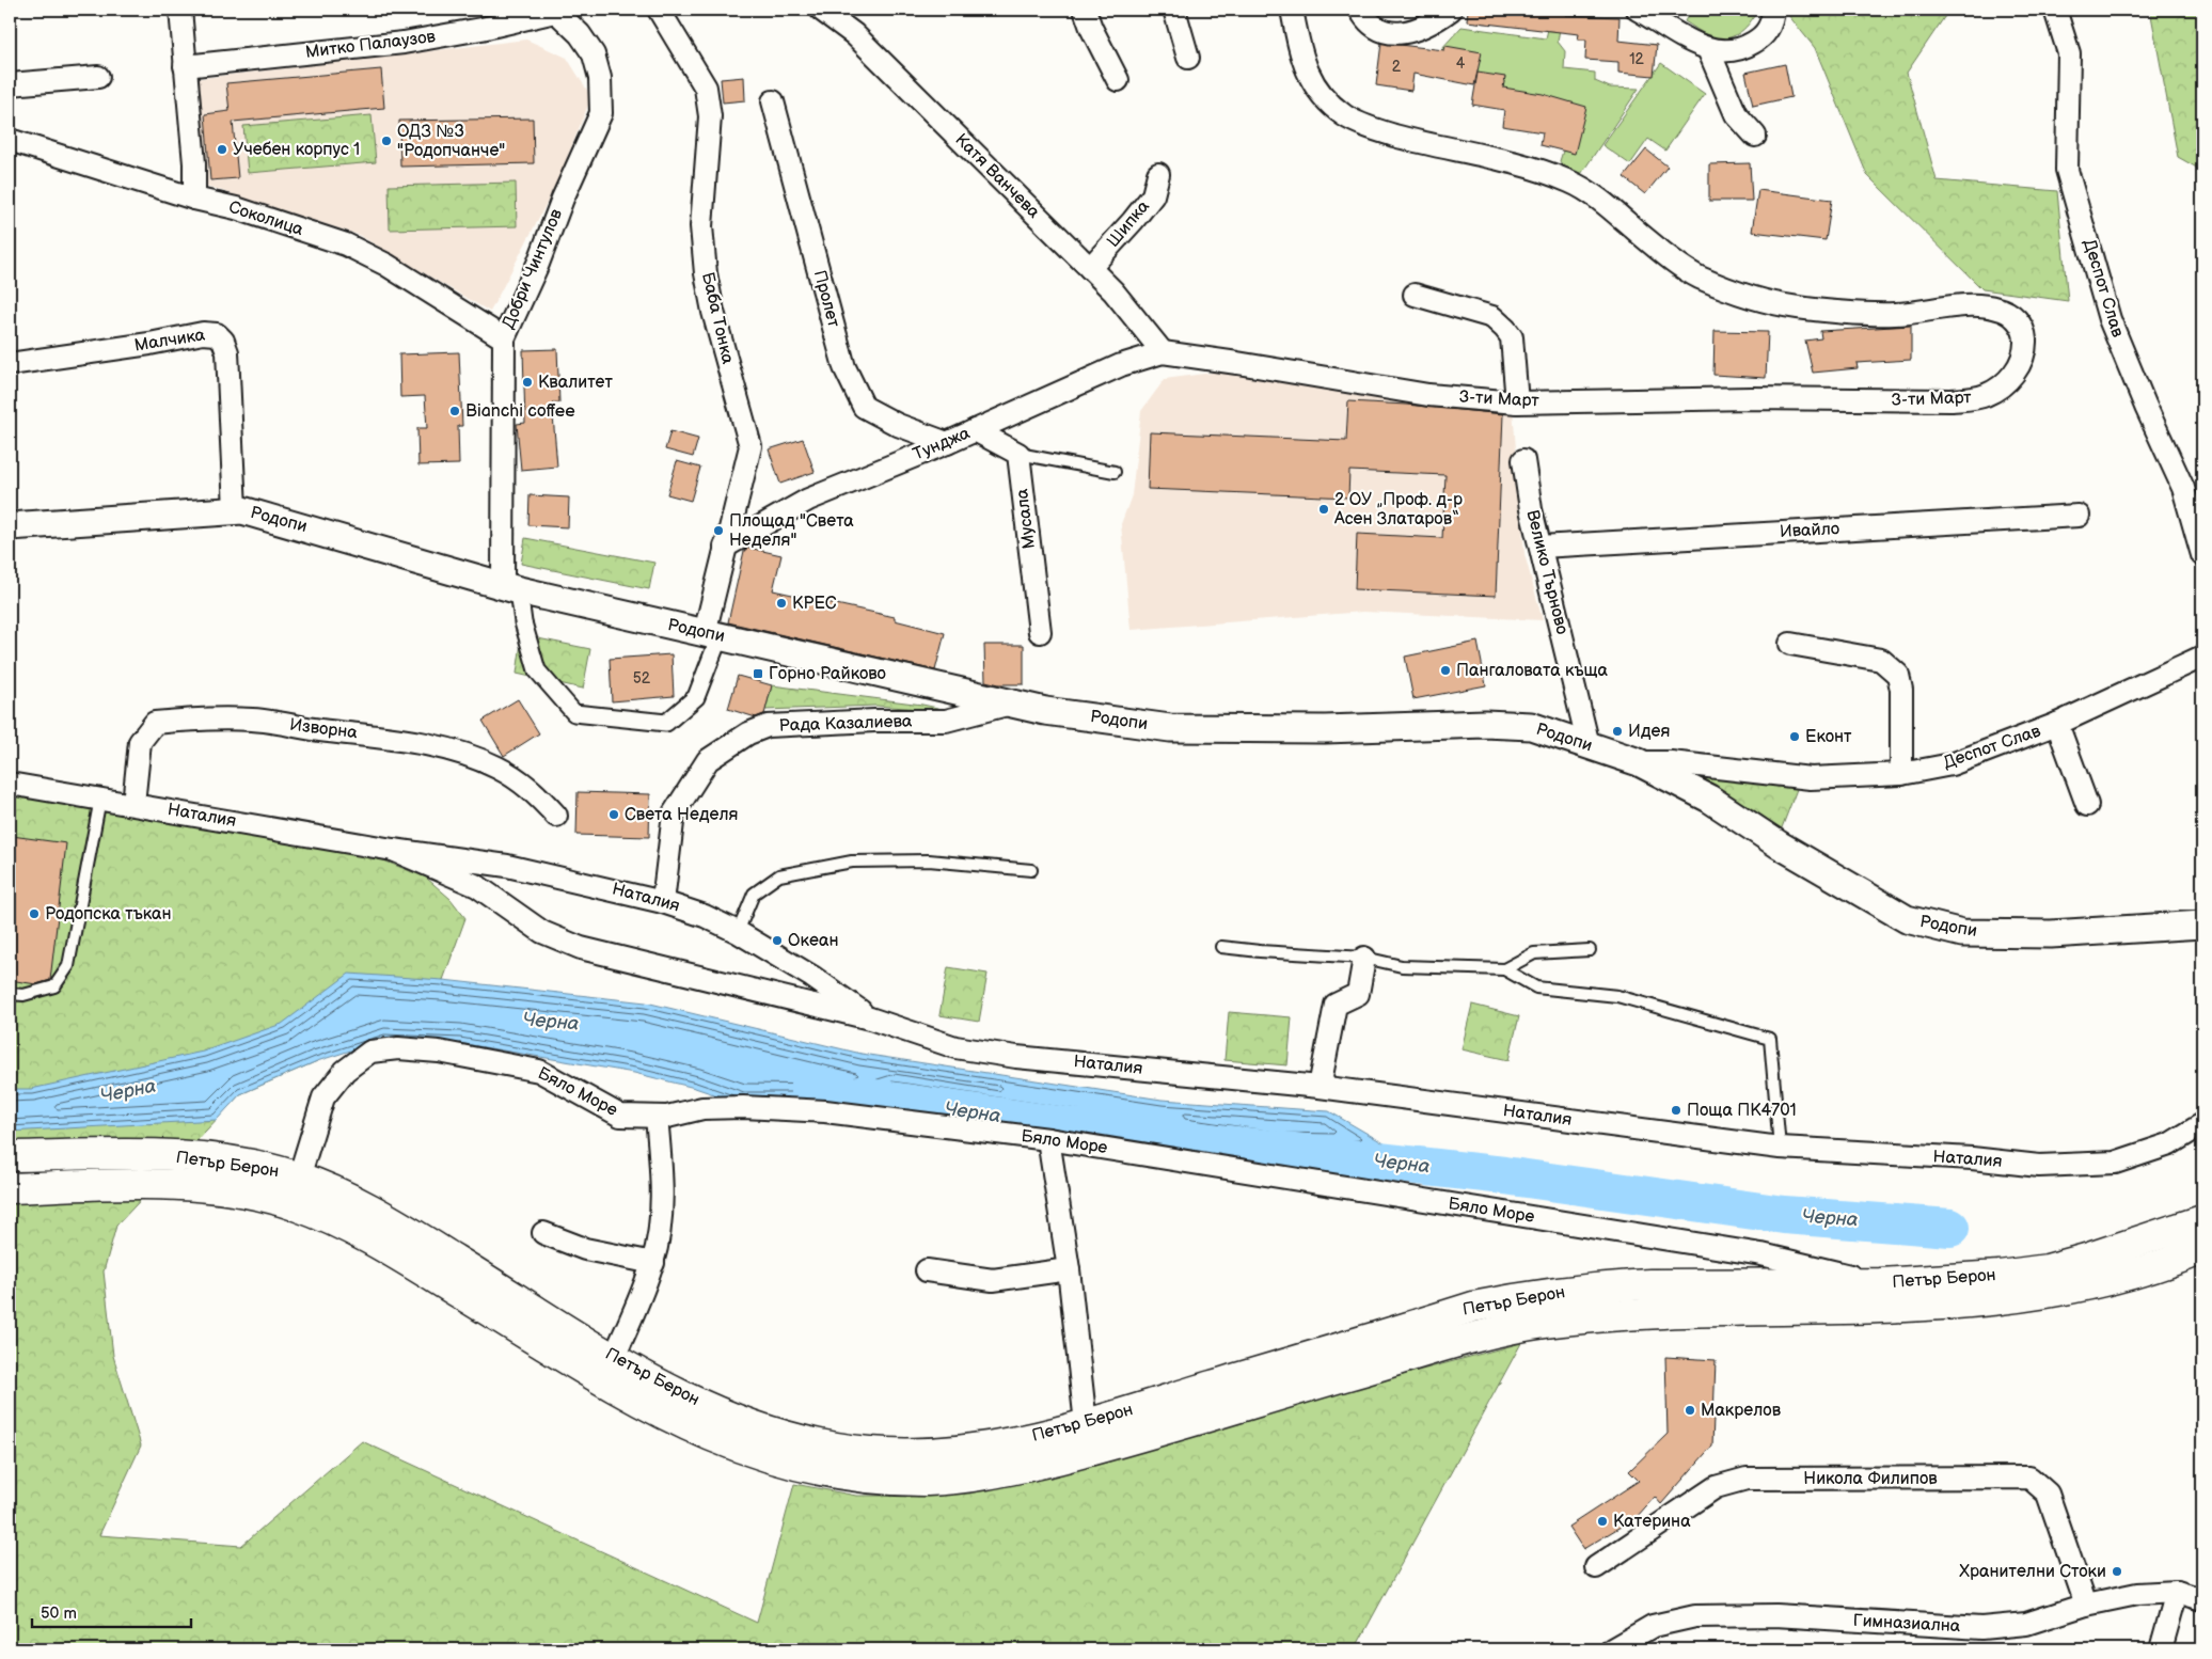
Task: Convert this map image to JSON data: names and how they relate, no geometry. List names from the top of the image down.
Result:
{
  "streets": {
    "main road": ["Петър Берон"],
    "street": [
      "Митко Палаузов",
      "Катя Ванчева",
      "Соколица",
      "Шипка",
      "Добри Чинтулов",
      "Деспот Слав",
      "Пролет",
      "Баба Тонка",
      "Малчика",
      "3-ти Март",
      "Тунджа",
      "Мусала",
      "Родопи",
      "Ивайло",
      "Велико Търново",
      "Рада Казалиева",
      "Изворна",
      "Наталия",
      "Бяло Море",
      "Никола Филипов",
      "Гимназиална"
    ]
  },
  "crossings": [
    ["Митко Палаузов", "Добри Чинтулов"],
    ["Катя Ванчева", "Шипка"],
    ["Катя Ванчева", "3-ти Март"],
    ["Катя Ванчева", "Тунджа"],
    ["Соколица", "Добри Чинтулов"],
    ["Добри Чинтулов", "Родопи"],
    ["Деспот Слав", "Родопи"],
    ["Пролет", "Тунджа"],
    ["Баба Тонка", "Тунджа"],
    ["Баба Тонка", "Родопи"],
    ["Малчика", "Родопи"],
    ["3-ти Март", "Тунджа"],
    ["Родопи", "Велико Търново"],
    ["Родопи", "Рада Казалиева"],
    ["Ивайло", "Велико Търново"],
    ["Рада Казалиева", "Наталия"],
    ["Изворна", "Наталия"],
    ["Бяло Море", "Петър Берон"],
    ["Никола Филипов", "Гимназиална"]
  ],
  "water": ["Черна"],
  "places": {
    "other": [
      "ОДЗ №3 \"Родопчанче\"",
      "Учебен корпус 1",
      "Квалитет",
      "Bianchi coffee",
      "2 ОУ „Проф. д-р Асен Златаров“",
      "Площад \"Света Неделя\"",
      "КРЕС",
      "Пангаловата къща",
      "Идея",
      "Еконт",
      "Света Неделя",
      "Родопска тъкан",
      "Океан",
      "Поща ПК4701",
      "Макрелов",
      "Катерина",
      "Хранителни Стоки"
    ],
    "transit": ["Горно Райково"]
  },
  "house_numbers": [
    "12",
    "4",
    "2",
    "52"
  ],
  "scale_bar": "50 m"
}
